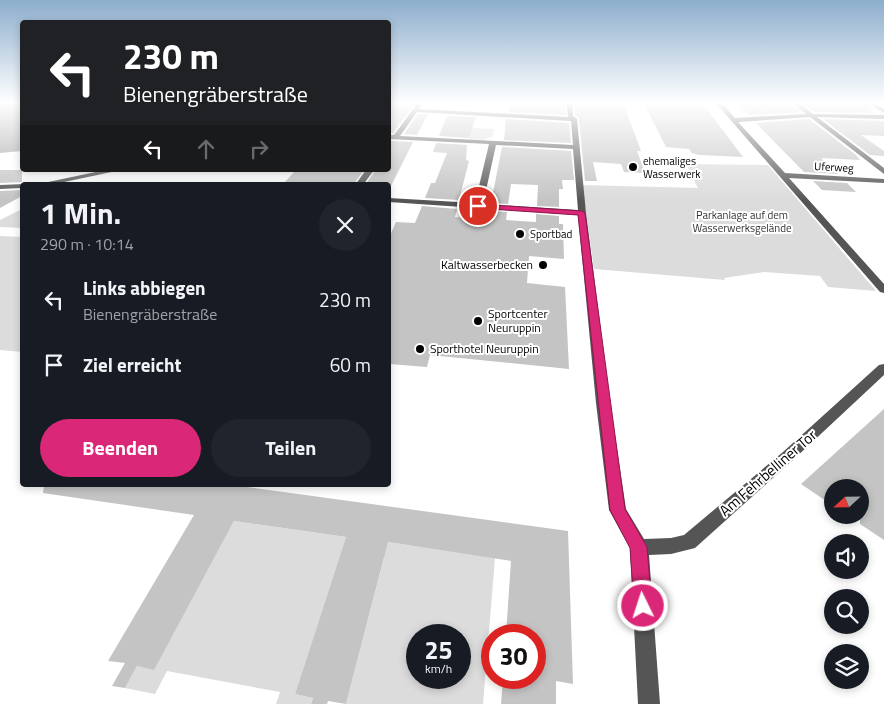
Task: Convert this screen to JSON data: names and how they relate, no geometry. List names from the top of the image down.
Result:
{
  "streets": {
    "street": ["Uferweg", "Am Fehrbelliner Tor"]
  },
  "parks": ["Parkanlage auf dem Wasserwerksgelände"],
  "places": [
    "ehemaliges Wasserwerk",
    "Sportbad",
    "Kaltwasserbecken",
    "Sportcenter Neuruppin",
    "Sporthotel Neuruppin"
  ],
  "north": "left",
  "page": {
    "turn": ["230 m", "Bienengräberstraße"],
    "heading": ["1 Min.", "290 m · 10:14"],
    "list": [
      {
        "name": "Links abbiegen",
        "note": "Bienengräberstraße",
        "value": "230 m"
      },
      {
        "name": "Ziel erreicht",
        "value": "60 m"
      }
    ],
    "buttons": ["Beenden", "Teilen"],
    "speed": "25 km/h",
    "limit": "30"
  }
}
